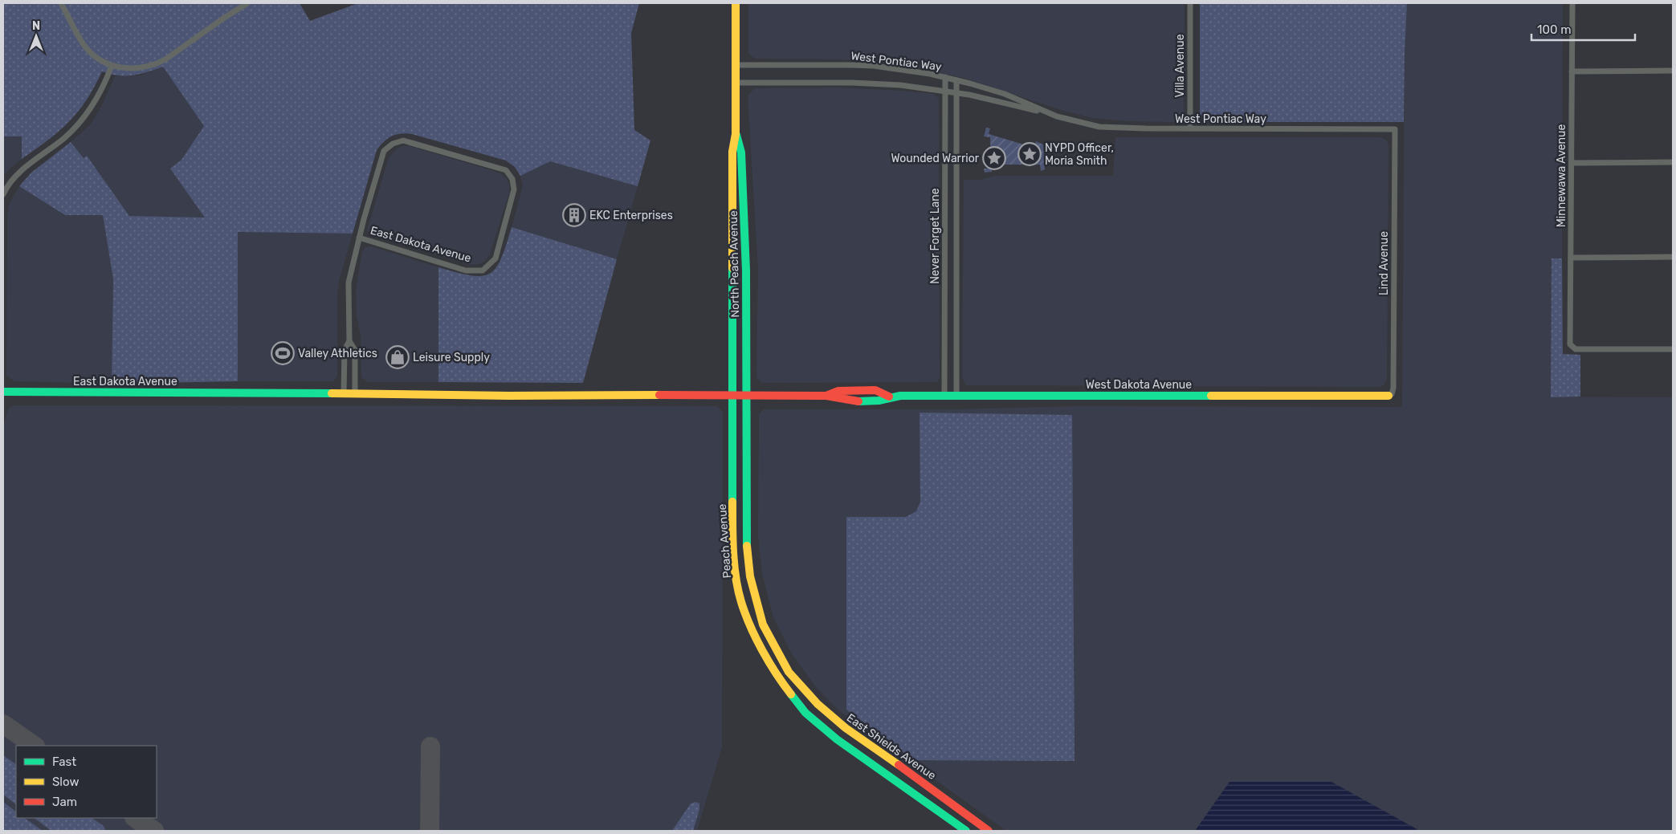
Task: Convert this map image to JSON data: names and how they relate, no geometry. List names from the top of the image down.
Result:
{
  "streets": {
    "main road": [
      "East Dakota Avenue",
      "North Peach Avenue",
      "West Dakota Avenue",
      "Peach Avenue",
      "East Shields Avenue"
    ],
    "street": [
      "West Pontiac Way",
      "Villa Avenue",
      "Minnewawa Avenue",
      "Never Forget Lane",
      "Lind Avenue"
    ]
  },
  "crossings": [
    ["West Pontiac Way", "Villa Avenue"],
    ["West Pontiac Way", "Never Forget Lane"],
    ["West Pontiac Way", "Lind Avenue"],
    ["West Pontiac Way", "North Peach Avenue"],
    ["Never Forget Lane", "West Dakota Avenue"],
    ["East Dakota Avenue", "North Peach Avenue"],
    ["East Dakota Avenue", "West Dakota Avenue"],
    ["East Dakota Avenue", "Peach Avenue"],
    ["Lind Avenue", "West Dakota Avenue"],
    ["North Peach Avenue", "West Dakota Avenue"],
    ["North Peach Avenue", "Peach Avenue"],
    ["North Peach Avenue", "East Shields Avenue"],
    ["West Dakota Avenue", "Peach Avenue"],
    ["West Dakota Avenue", "East Shields Avenue"]
  ],
  "places": {
    "place": ["NYPD Officer, Moria Smith", "Wounded Warrior"],
    "building": ["EKC Enterprises"],
    "sports": ["Valley Athletics"],
    "shop": ["Leisure Supply"]
  },
  "legend": ["Fast", "Slow", "Jam"],
  "scale_bar": "100 m",
  "north": "top"
}
